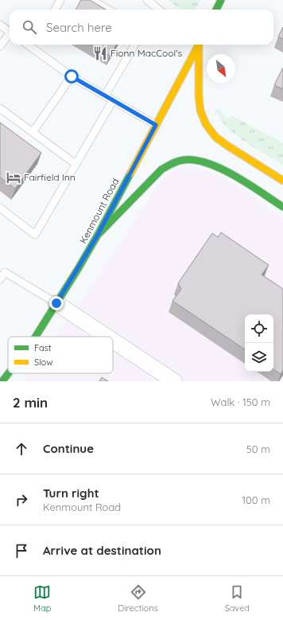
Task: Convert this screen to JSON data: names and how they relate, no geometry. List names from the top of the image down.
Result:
{
  "streets": {
    "main road": ["Kenmount Road"]
  },
  "places": {
    "restaurant": ["Fionn MacCool's"],
    "hotel": ["Fairfield Inn"]
  },
  "legend": ["Fast", "Slow"],
  "north": "bottom right",
  "page": {
    "search": "Search here",
    "heading": ["2 min", "Walk · 150 m"],
    "list": [
      ["Continue", "50 m"],
      ["Turn right", "Kenmount Road", "100 m"],
      "Arrive at destination"
    ],
    "nav": ["Map", "Directions", "Saved"]
  }
}
